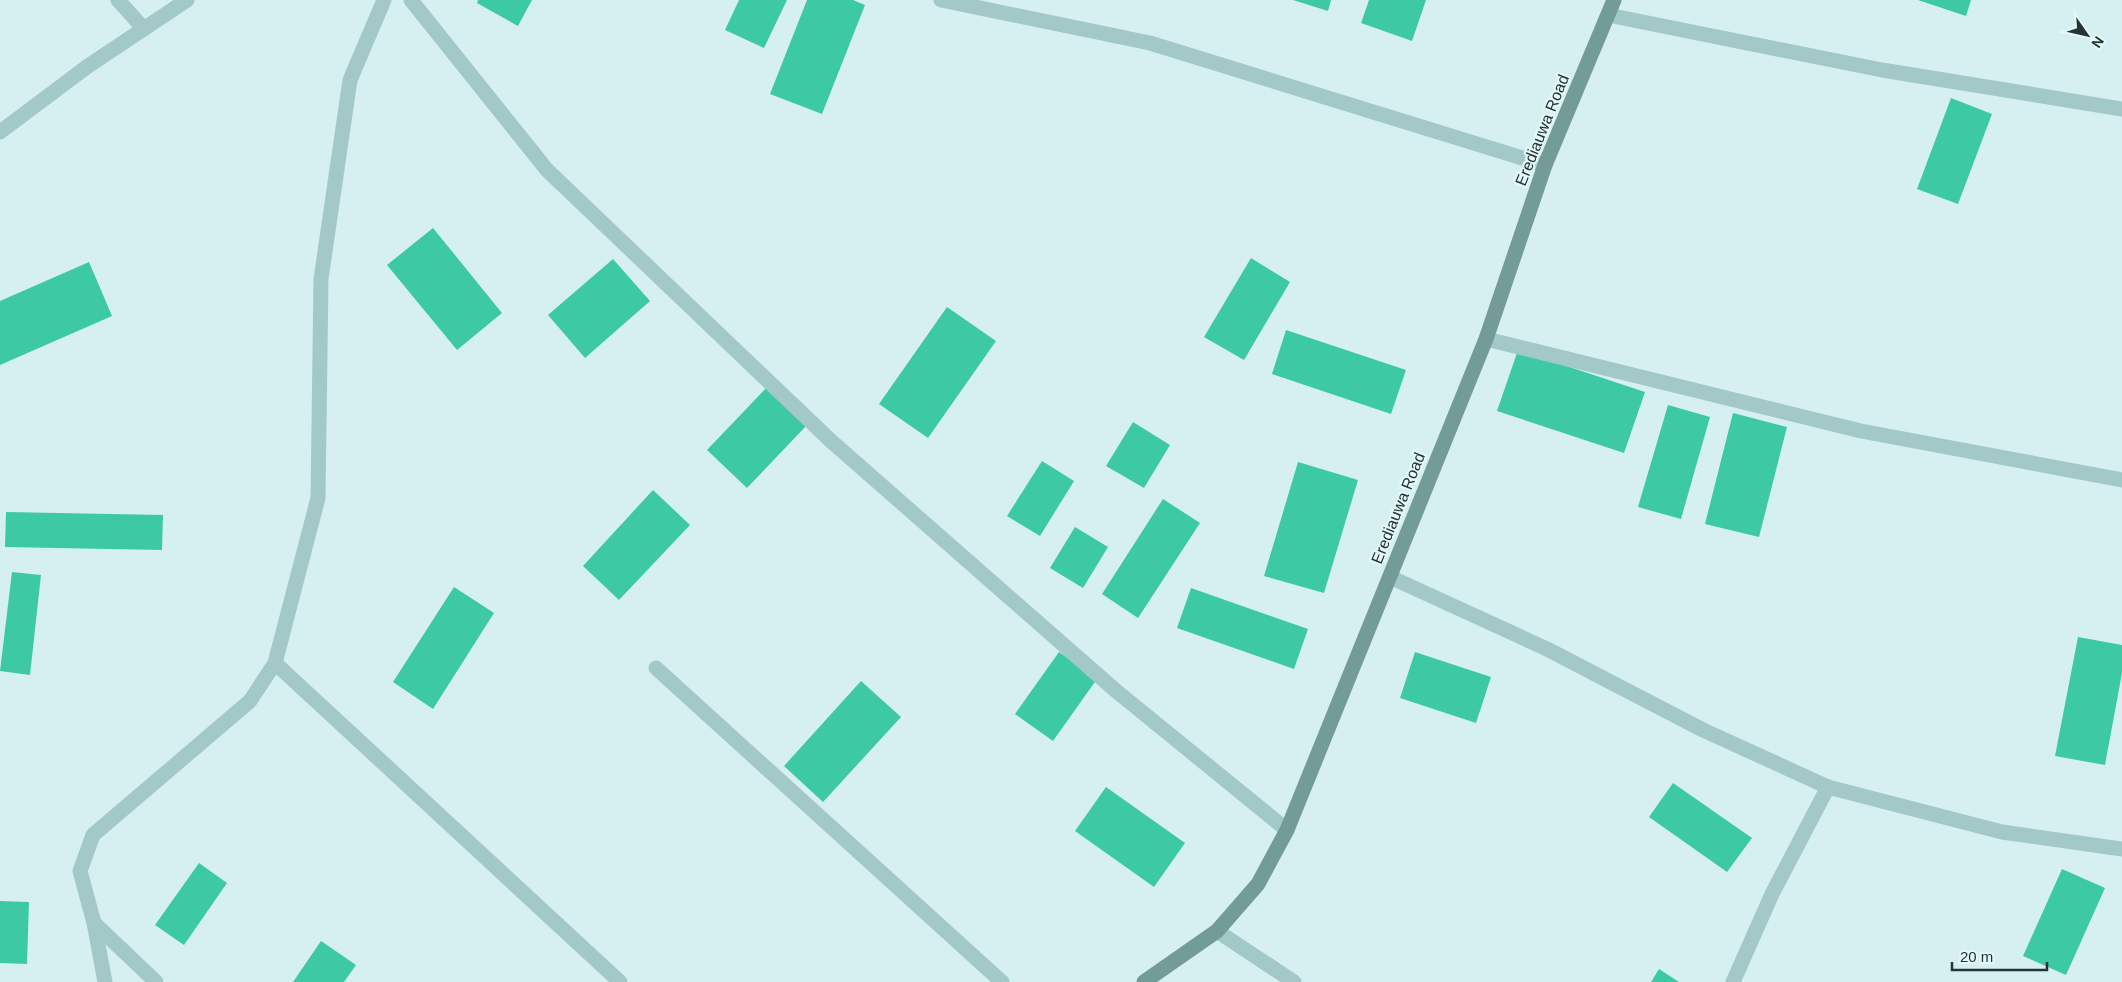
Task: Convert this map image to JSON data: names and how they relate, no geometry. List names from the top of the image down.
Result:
{
  "streets": {
    "street": ["Erediauwa Road"]
  },
  "scale_bar": "20 m",
  "north": "bottom right"
}
